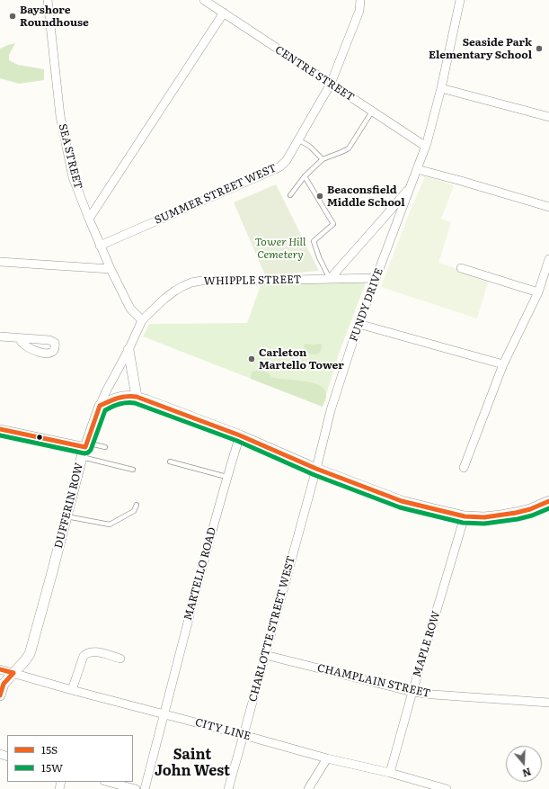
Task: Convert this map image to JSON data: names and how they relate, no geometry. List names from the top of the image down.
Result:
{
  "streets": {
    "street": [
      "CENTRE STREET",
      "SEA STREET",
      "SUMMER STREET WEST",
      "WHIPPLE STREET",
      "FUNDY DRIVE",
      "DUFFERIN ROW",
      "MARTELLO ROAD",
      "CHARLOTTE STREET WEST",
      "MAPLE ROW",
      "CHAMPLAIN STREET",
      "CITY LINE"
    ]
  },
  "crossings": [
    ["CENTRE STREET", "SUMMER STREET WEST"],
    ["CENTRE STREET", "FUNDY DRIVE"],
    ["SEA STREET", "SUMMER STREET WEST"],
    ["SEA STREET", "WHIPPLE STREET"],
    ["SEA STREET", "DUFFERIN ROW"],
    ["WHIPPLE STREET", "FUNDY DRIVE"],
    ["WHIPPLE STREET", "DUFFERIN ROW"],
    ["FUNDY DRIVE", "CHARLOTTE STREET WEST"],
    ["DUFFERIN ROW", "CITY LINE"],
    ["MARTELLO ROAD", "CITY LINE"],
    ["CHARLOTTE STREET WEST", "CHAMPLAIN STREET"],
    ["CHARLOTTE STREET WEST", "CITY LINE"],
    ["MAPLE ROW", "CHAMPLAIN STREET"],
    ["MAPLE ROW", "CITY LINE"]
  ],
  "districts": ["Saint John West"],
  "parks": ["Tower Hill Cemetery"],
  "places": [
    "Bayshore Roundhouse",
    "Seaside Park Elementary School",
    "Beaconsfield Middle School",
    "Carleton Martello Tower"
  ],
  "lines": ["transit line 15S", "transit line 15W"],
  "legend": ["15S", "15W"],
  "north": "bottom"
}
